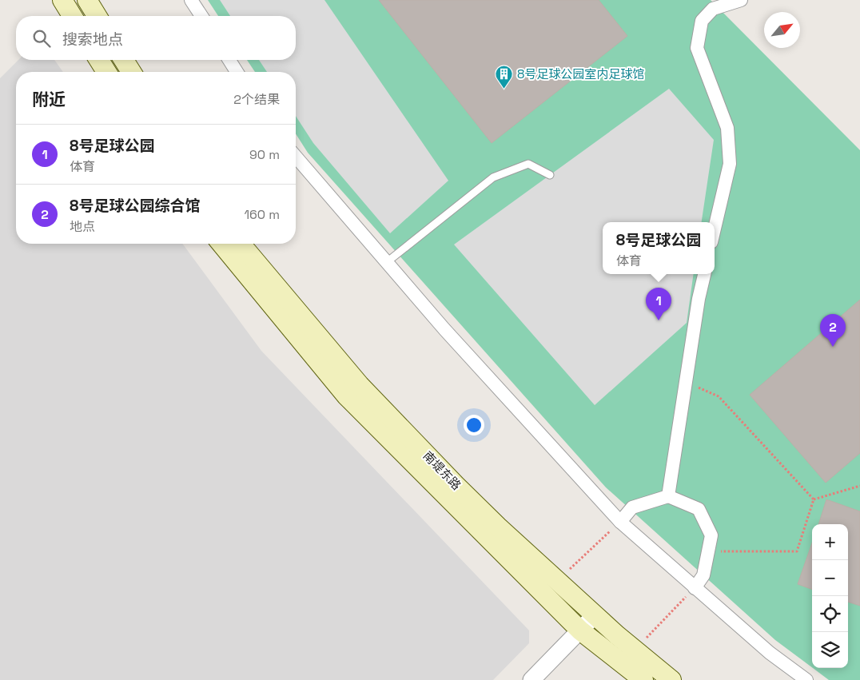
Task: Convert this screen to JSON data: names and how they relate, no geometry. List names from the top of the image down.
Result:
{
  "streets": {
    "main road": ["南堤东路"]
  },
  "places": {
    "building": ["8号足球公园室内足球馆"]
  },
  "north": "top right",
  "page": {
    "search": "搜索地点",
    "heading": ["附近", "2个结果"],
    "list": [
      {
        "mark": "1",
        "name": "8号足球公园",
        "note": "体育",
        "value": "90 m"
      },
      {
        "mark": "2",
        "name": "8号足球公园综合馆",
        "note": "地点",
        "value": "160 m"
      }
    ],
    "popup": ["8号足球公园", "体育"],
    "pins": ["1", "2"],
    "map_buttons": ["+", "−"]
  }
}
